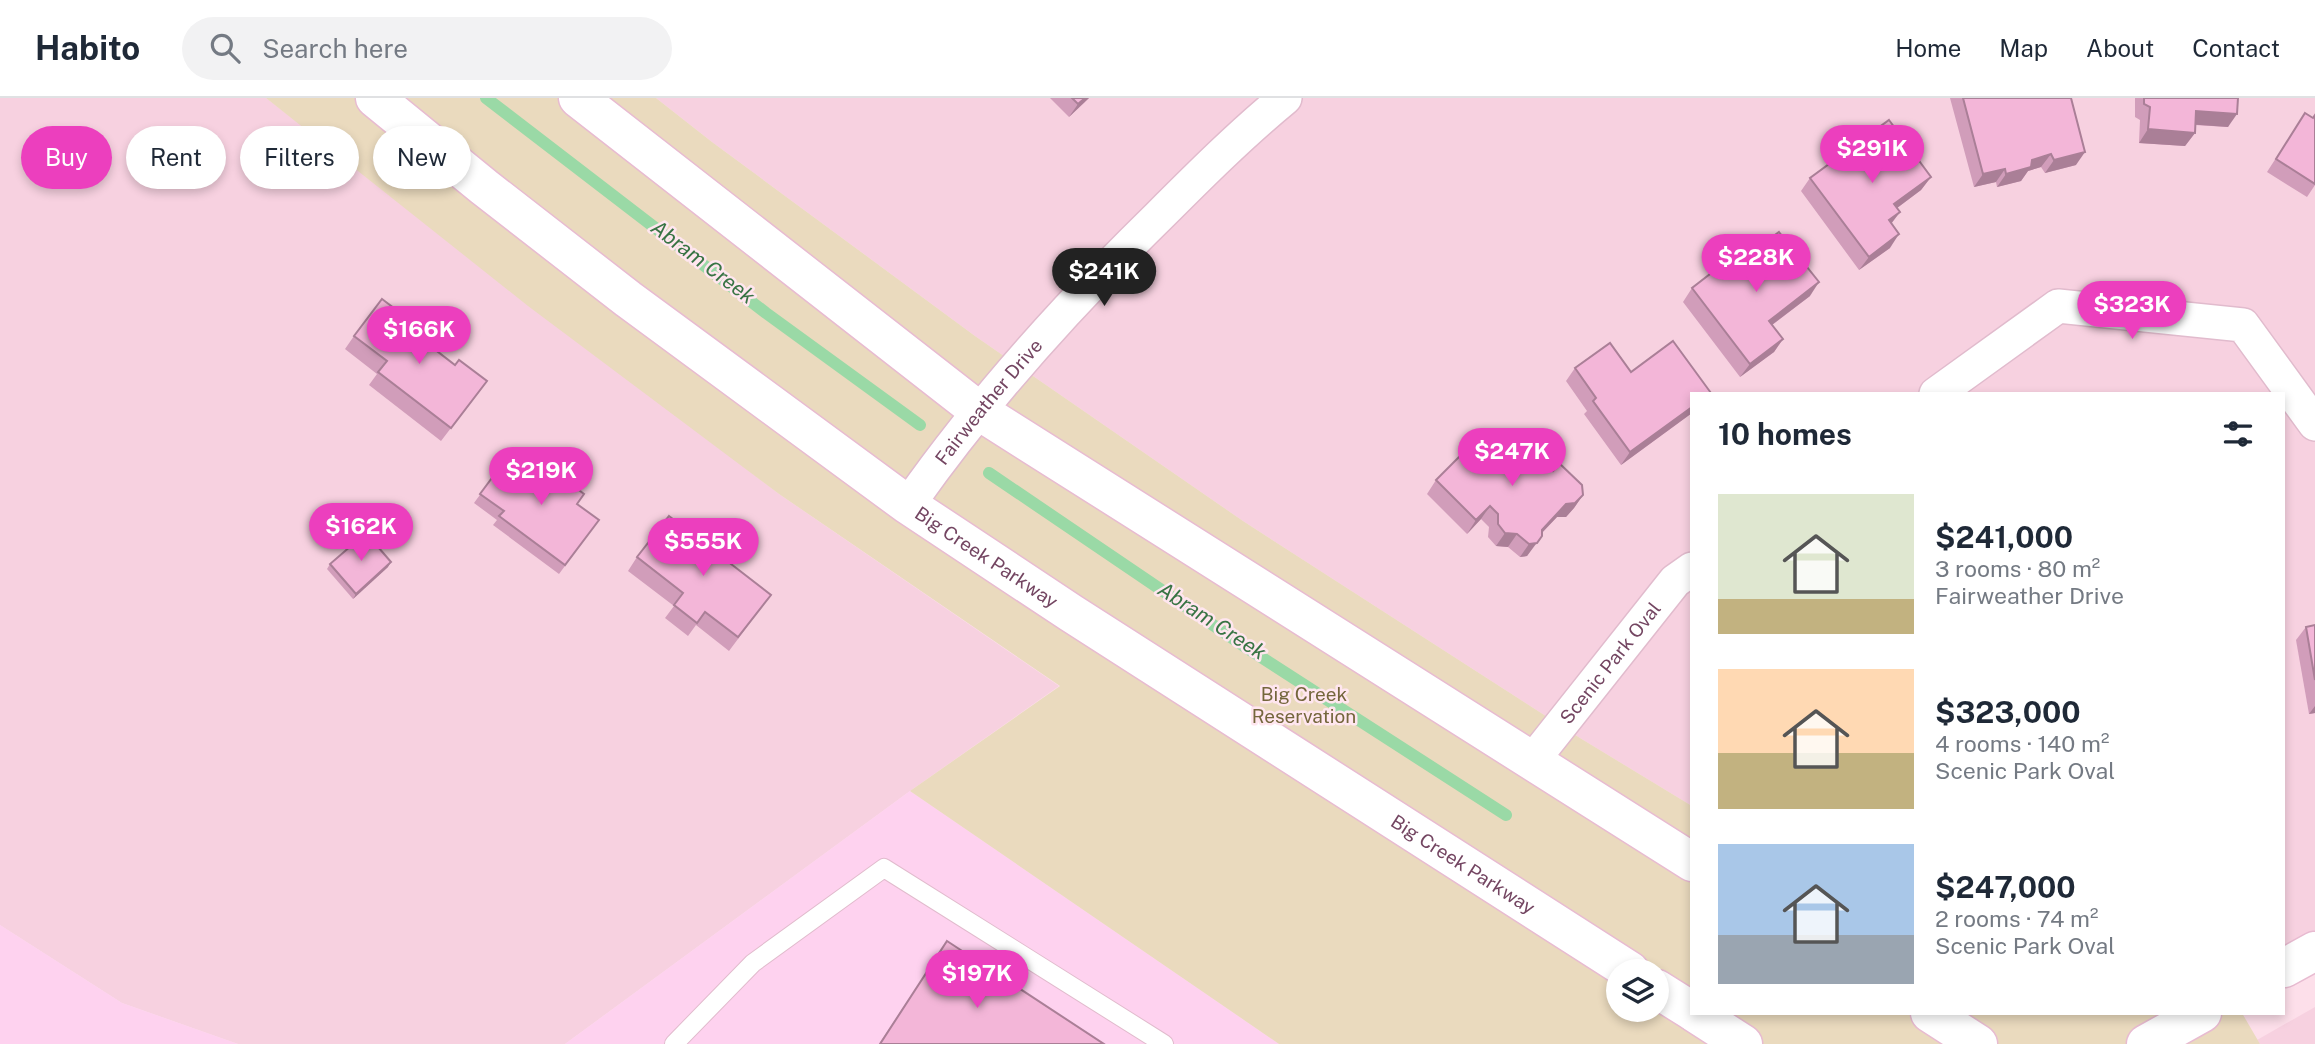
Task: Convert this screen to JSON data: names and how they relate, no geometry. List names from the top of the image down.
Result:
{
  "streets": {
    "street": ["Fairweather Drive", "Big Creek Parkway", "Scenic Park Oval"]
  },
  "crossings": [
    ["Fairweather Drive", "Big Creek Parkway"]
  ],
  "water": ["Abram Creek"],
  "parks": ["Big Creek Reservation"],
  "page": {
    "header": "Habito",
    "search": "Search here",
    "nav": [
      "Home",
      "Map",
      "About",
      "Contact"
    ],
    "price": [
      "$291K",
      "$228K",
      "$241K",
      "$323K",
      "$166K",
      "$247K",
      "$219K",
      "$162K",
      "$555K",
      "$197K"
    ],
    "chip": [
      "Buy",
      "Rent",
      "Filters",
      "New"
    ],
    "heading": "10 homes",
    "list": [
      {
        "name": "$241,000",
        "note": "3 rooms · 80 m² · Fairweather Drive"
      },
      {
        "name": "$323,000",
        "note": "4 rooms · 140 m² · Scenic Park Oval"
      },
      {
        "name": "$247,000",
        "note": "2 rooms · 74 m² · Scenic Park Oval"
      }
    ]
  }
}
